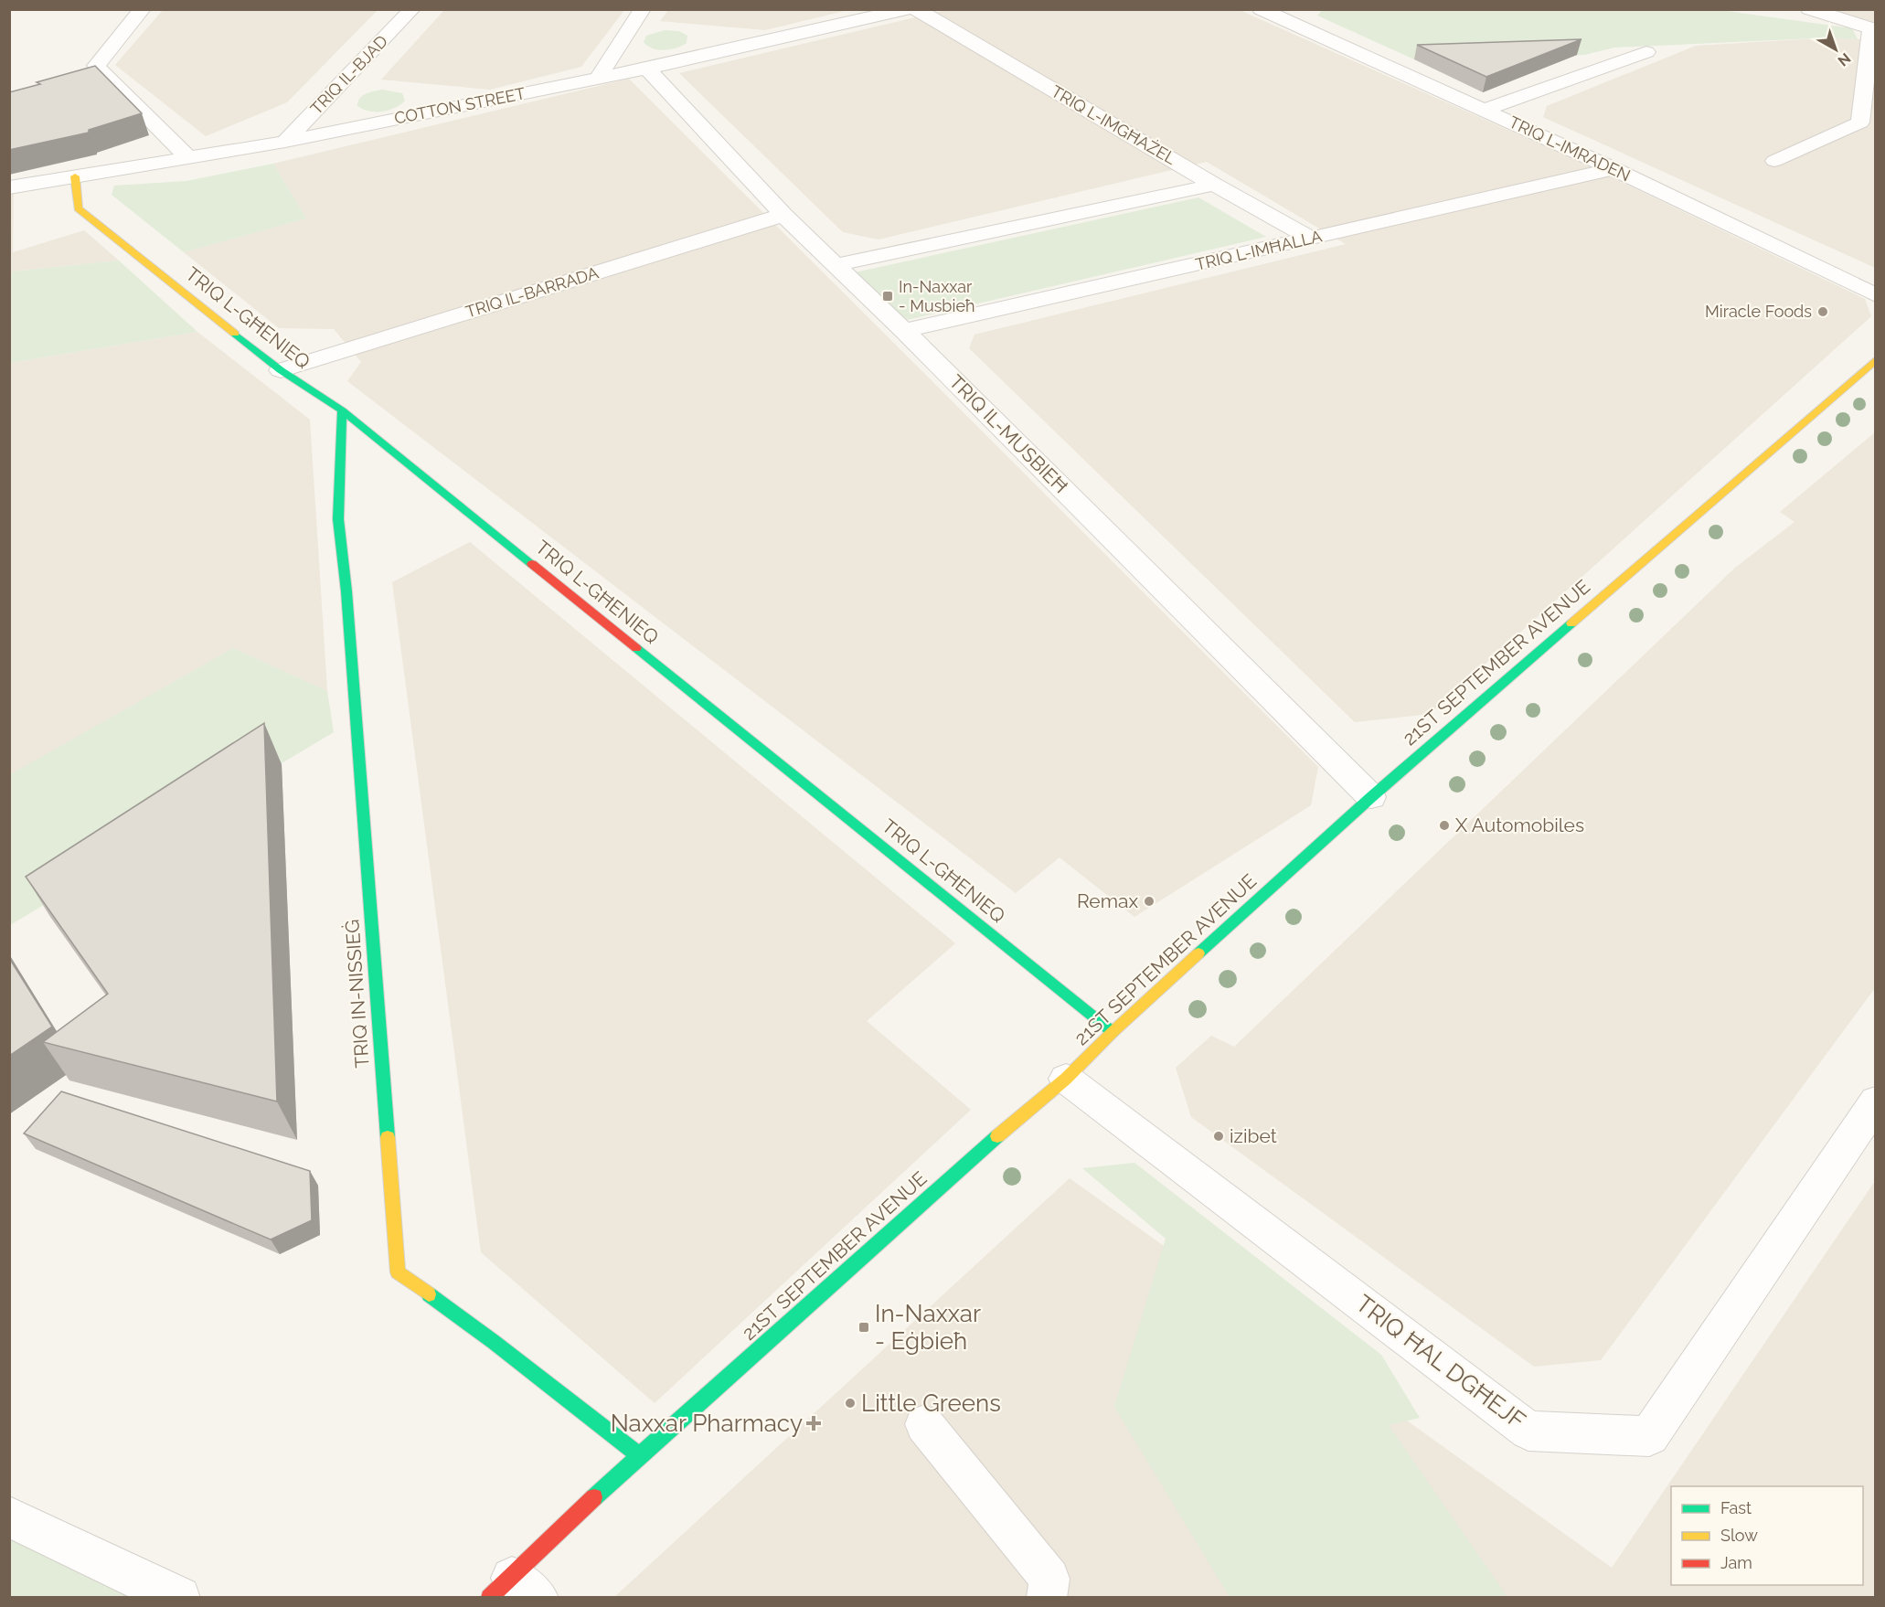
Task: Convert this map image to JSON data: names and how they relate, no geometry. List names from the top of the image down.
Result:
{
  "streets": {
    "street": [
      "TRIQ IL-BJAD",
      "COTTON STREET",
      "TRIQ L-IMGĦAŻEL",
      "TRIQ L-IMRADEN",
      "TRIQ L-IMĦALLA",
      "TRIQ IL-BARRADA",
      "TRIQ L-GĦENIEQ",
      "TRIQ IL-MUSBIEĦ",
      "21ST SEPTEMBER AVENUE",
      "TRIQ IN-NISSIEĠ",
      "TRIQ ĦAL DGĦEJF"
    ]
  },
  "crossings": [
    ["TRIQ IL-BJAD", "COTTON STREET"],
    ["COTTON STREET", "TRIQ L-GĦENIEQ"],
    ["COTTON STREET", "TRIQ IL-MUSBIEĦ"],
    ["TRIQ L-IMGĦAŻEL", "TRIQ L-IMĦALLA"],
    ["TRIQ L-IMRADEN", "TRIQ L-IMĦALLA"],
    ["TRIQ L-IMĦALLA", "TRIQ IL-MUSBIEĦ"],
    ["TRIQ IL-BARRADA", "TRIQ L-GĦENIEQ"],
    ["TRIQ IL-BARRADA", "TRIQ IL-MUSBIEĦ"],
    ["TRIQ L-GĦENIEQ", "21ST SEPTEMBER AVENUE"],
    ["TRIQ L-GĦENIEQ", "TRIQ IN-NISSIEĠ"],
    ["TRIQ IL-MUSBIEĦ", "21ST SEPTEMBER AVENUE"],
    ["21ST SEPTEMBER AVENUE", "TRIQ IN-NISSIEĠ"],
    ["21ST SEPTEMBER AVENUE", "TRIQ ĦAL DGĦEJF"]
  ],
  "places": {
    "transit": ["In-Naxxar - Musbieħ", "In-Naxxar - Eġbieħ"],
    "other": [
      "Miracle Foods",
      "X Automobiles",
      "Remax",
      "izibet",
      "Little Greens"
    ],
    "health": ["Naxxar Pharmacy"]
  },
  "legend": ["Fast", "Slow", "Jam"],
  "north": "bottom right"
}
